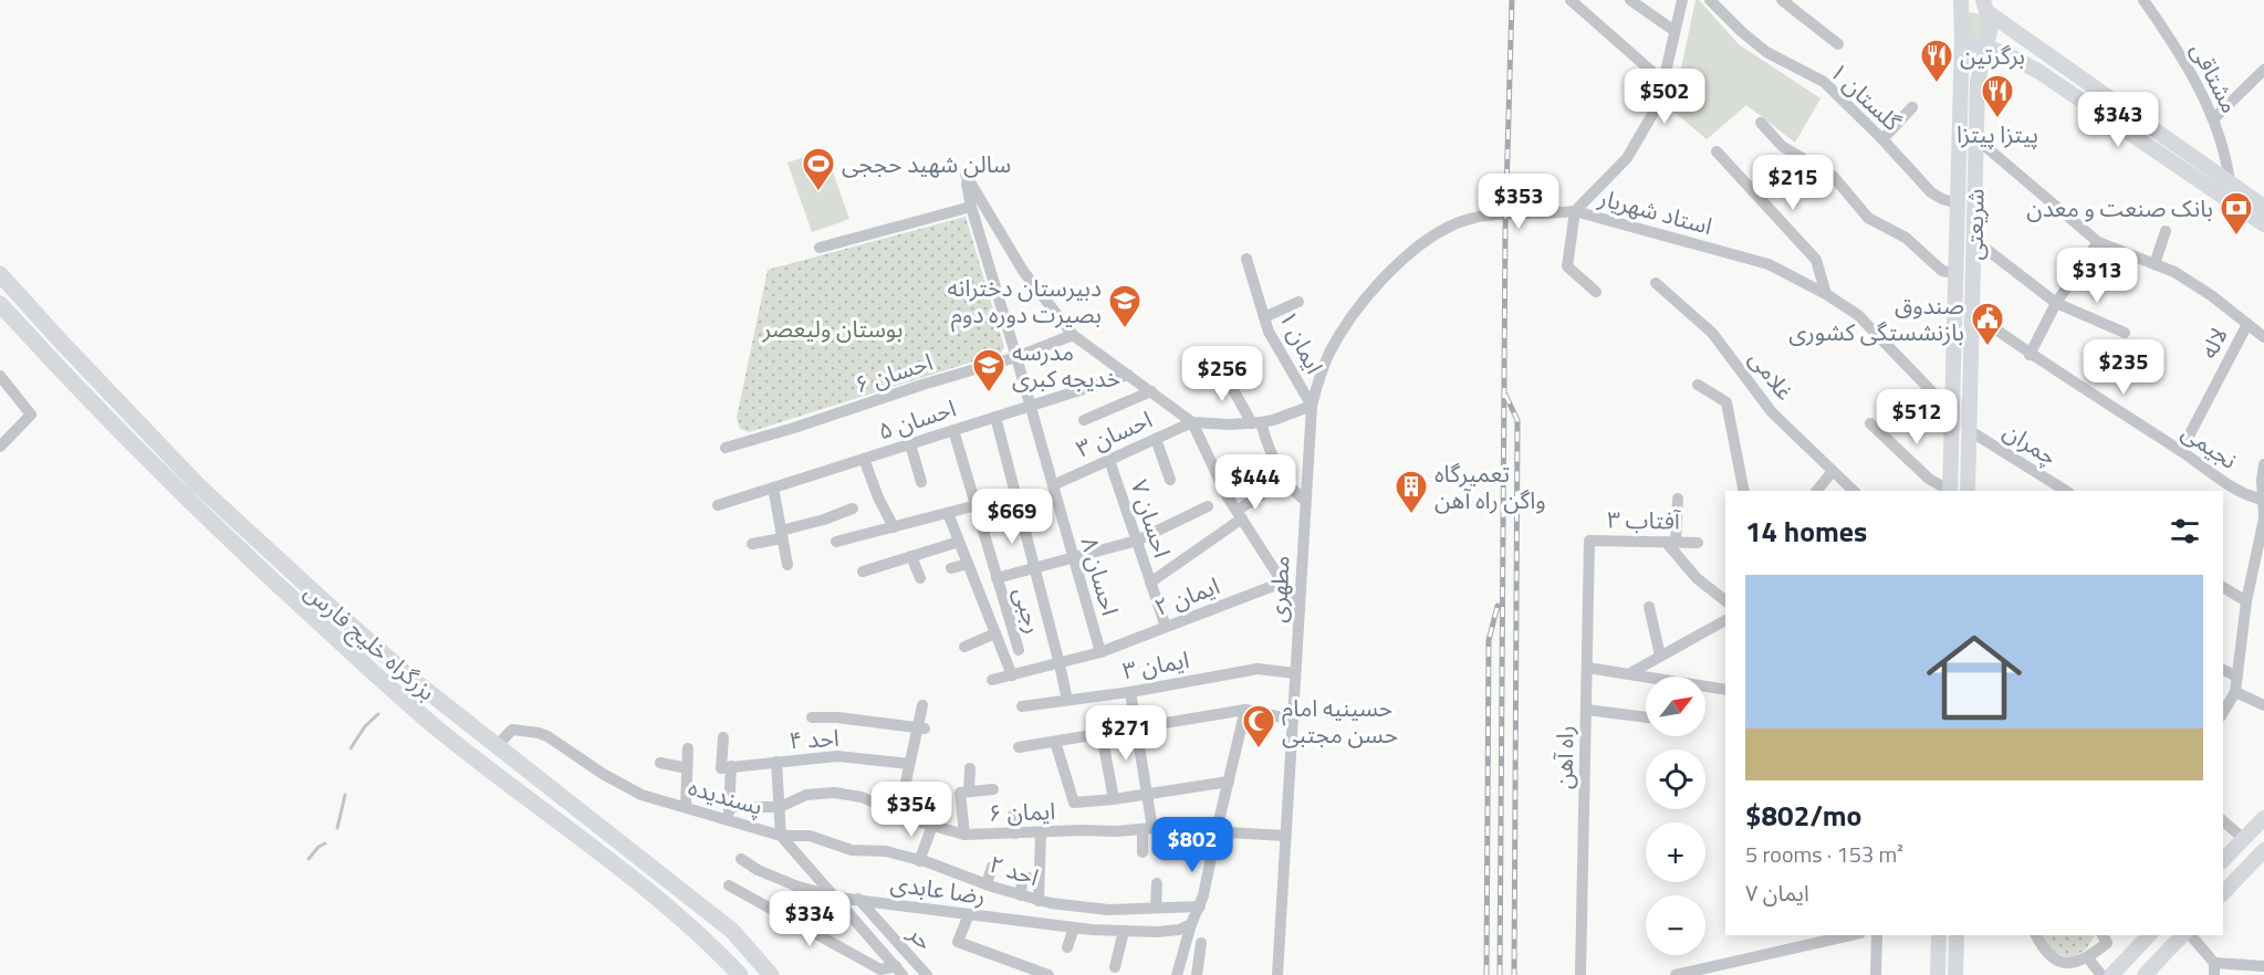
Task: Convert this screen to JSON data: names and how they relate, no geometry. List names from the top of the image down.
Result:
{
  "streets": {
    "highway": ["بزرگراه خلیج فارس"],
    "main road": ["شریعتی"],
    "street": [
      "مشتاقی",
      "گلستان ۱",
      "استاد شهریار",
      "ایمان ۱",
      "لاله",
      "احسان ۶",
      "غلامی",
      "احسان ۵",
      "احسان ۳",
      "چمران",
      "نجیمی",
      "احسان ۷",
      "آفتاب ۳",
      "احسان ۸",
      "مطهری",
      "ایمان ۲",
      "رجبی",
      "ایمان ۳",
      "احد ۴",
      "راه آهن",
      "پسندیده",
      "ایمان ۶",
      "احد ۲",
      "رضا عابدی",
      "حر"
    ]
  },
  "crossings": [
    ["گلستان ۱", "شریعتی"],
    ["استاد شهریار", "شریعتی"],
    ["استاد شهریار", "مطهری"],
    ["شریعتی", "چمران"],
    ["شریعتی", "نجیمی"],
    ["ایمان ۱", "مطهری"],
    ["لاله", "نجیمی"],
    ["احسان ۶", "احسان ۸"],
    ["احسان ۵", "احسان ۸"],
    ["احسان ۵", "رجبی"],
    ["احسان ۳", "احسان ۷"],
    ["احسان ۳", "احسان ۸"],
    ["احسان ۷", "ایمان ۲"],
    ["آفتاب ۳", "راه آهن"],
    ["احسان ۸", "ایمان ۲"],
    ["مطهری", "ایمان ۳"],
    ["مطهری", "ایمان ۶"],
    ["ایمان ۲", "رجبی"],
    ["بزرگراه خلیج فارس", "پسندیده"],
    ["پسندیده", "ایمان ۶"],
    ["پسندیده", "احد ۲"],
    ["پسندیده", "رضا عابدی"],
    ["رضا عابدی", "حر"]
  ],
  "parks": ["بوستان ولیعصر"],
  "places": {
    "restaurant": ["برگرتین", "پیتزا پیتزا"],
    "sports": ["سالن شهید حججی"],
    "bank": ["بانک صنعت و معدن"],
    "school or university": ["دبیرستان دخترانه بصیرت دوره دوم", "مدرسه خدیجه کبری"],
    "public building": ["صندوق بازنشستگی کشوری"],
    "building": ["تعمیرگاه واگن راه آهن"],
    "mosque": ["حسینیه امام حسن مجتبی"]
  },
  "north": "top right",
  "page": {
    "price": [
      "$502",
      "$343",
      "$215",
      "$353",
      "$313",
      "$235",
      "$256",
      "$512",
      "$444",
      "$669",
      "$271",
      "$354",
      "$802",
      "$334"
    ],
    "heading": "14 homes",
    "list": [
      {
        "name": "$802/mo",
        "note": "5 rooms · 153 m² · ایمان ۷"
      }
    ],
    "map_buttons": ["+", "−"]
  }
}
